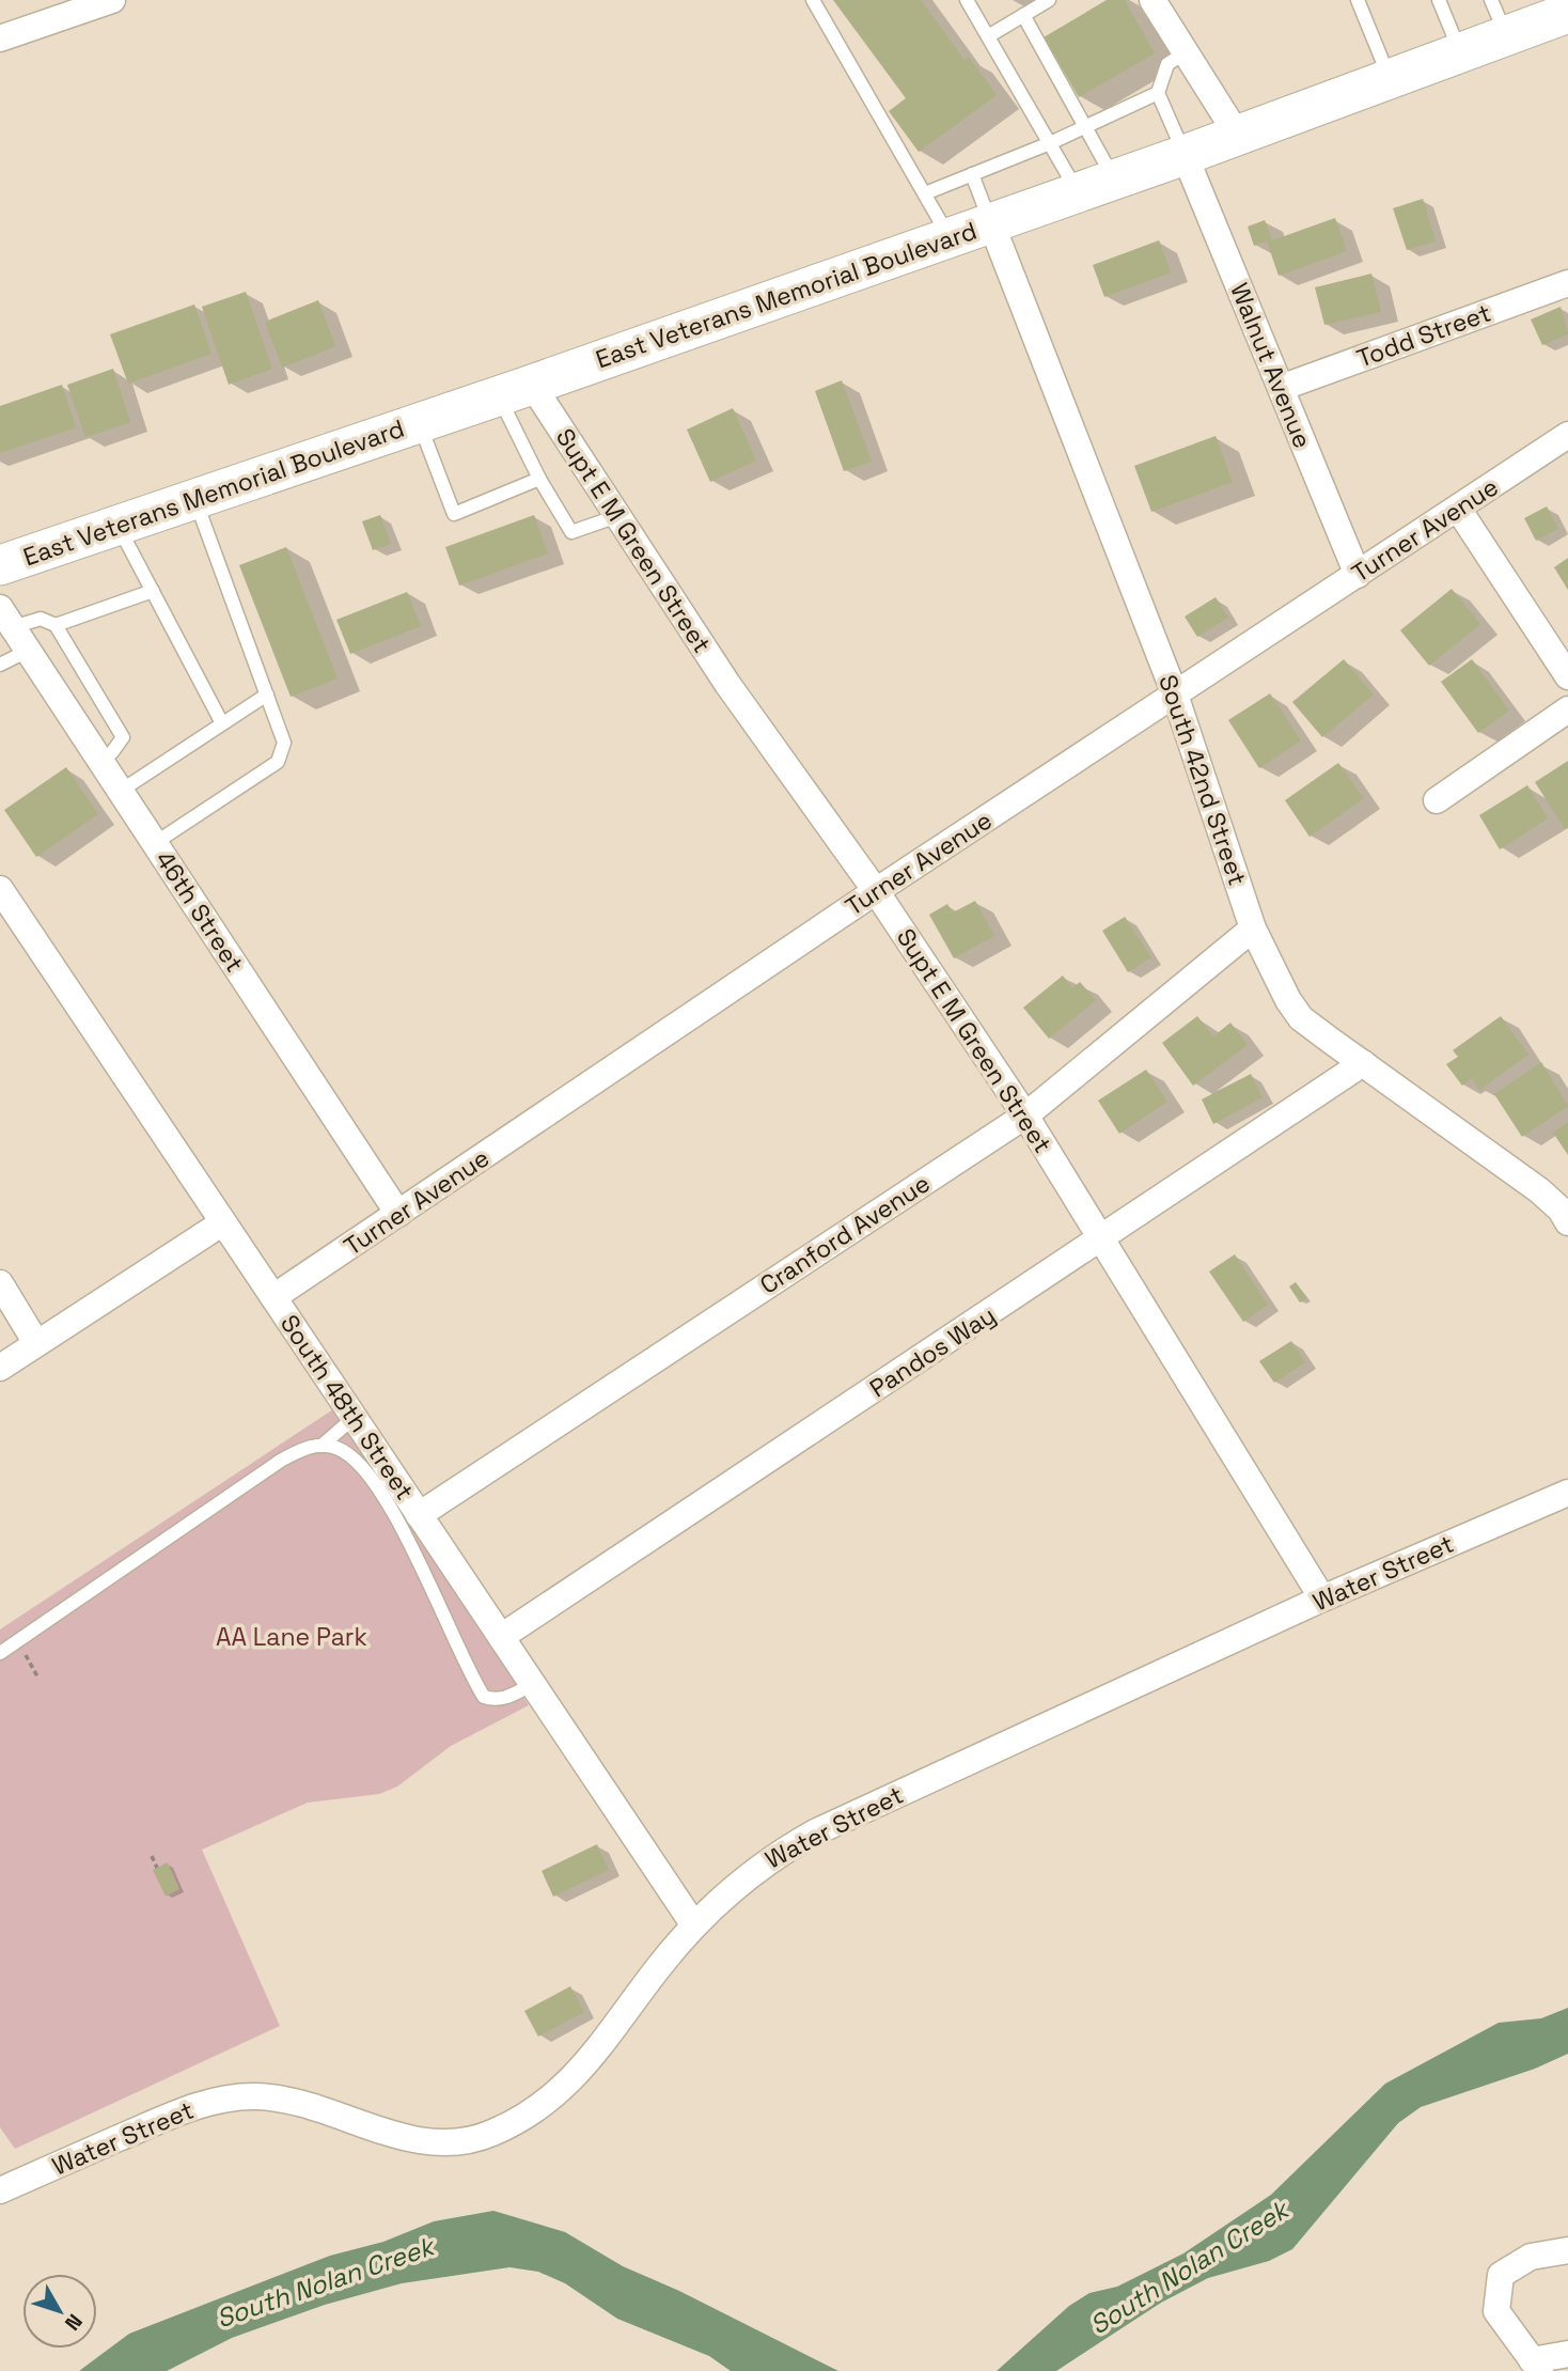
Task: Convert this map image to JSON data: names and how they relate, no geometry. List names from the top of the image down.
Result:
{
  "streets": {
    "main road": ["East Veterans Memorial Boulevard"],
    "street": [
      "Todd Street",
      "Walnut Avenue",
      "Turner Avenue",
      "Supt E M Green Street",
      "South 42nd Street",
      "46th Street",
      "Cranford Avenue",
      "Pandos Way",
      "South 48th Street",
      "Water Street"
    ]
  },
  "crossings": [
    ["East Veterans Memorial Boulevard", "Walnut Avenue"],
    ["East Veterans Memorial Boulevard", "Supt E M Green Street"],
    ["East Veterans Memorial Boulevard", "South 42nd Street"],
    ["Todd Street", "Walnut Avenue"],
    ["Walnut Avenue", "Turner Avenue"],
    ["Turner Avenue", "Supt E M Green Street"],
    ["Turner Avenue", "South 42nd Street"],
    ["Turner Avenue", "46th Street"],
    ["Turner Avenue", "South 48th Street"],
    ["Supt E M Green Street", "Cranford Avenue"],
    ["Supt E M Green Street", "Pandos Way"],
    ["Supt E M Green Street", "Water Street"],
    ["South 42nd Street", "Cranford Avenue"],
    ["South 42nd Street", "Pandos Way"],
    ["Cranford Avenue", "South 48th Street"],
    ["Pandos Way", "South 48th Street"],
    ["South 48th Street", "Water Street"]
  ],
  "water": ["South Nolan Creek"],
  "parks": ["AA Lane Park"],
  "north": "bottom right"
}
